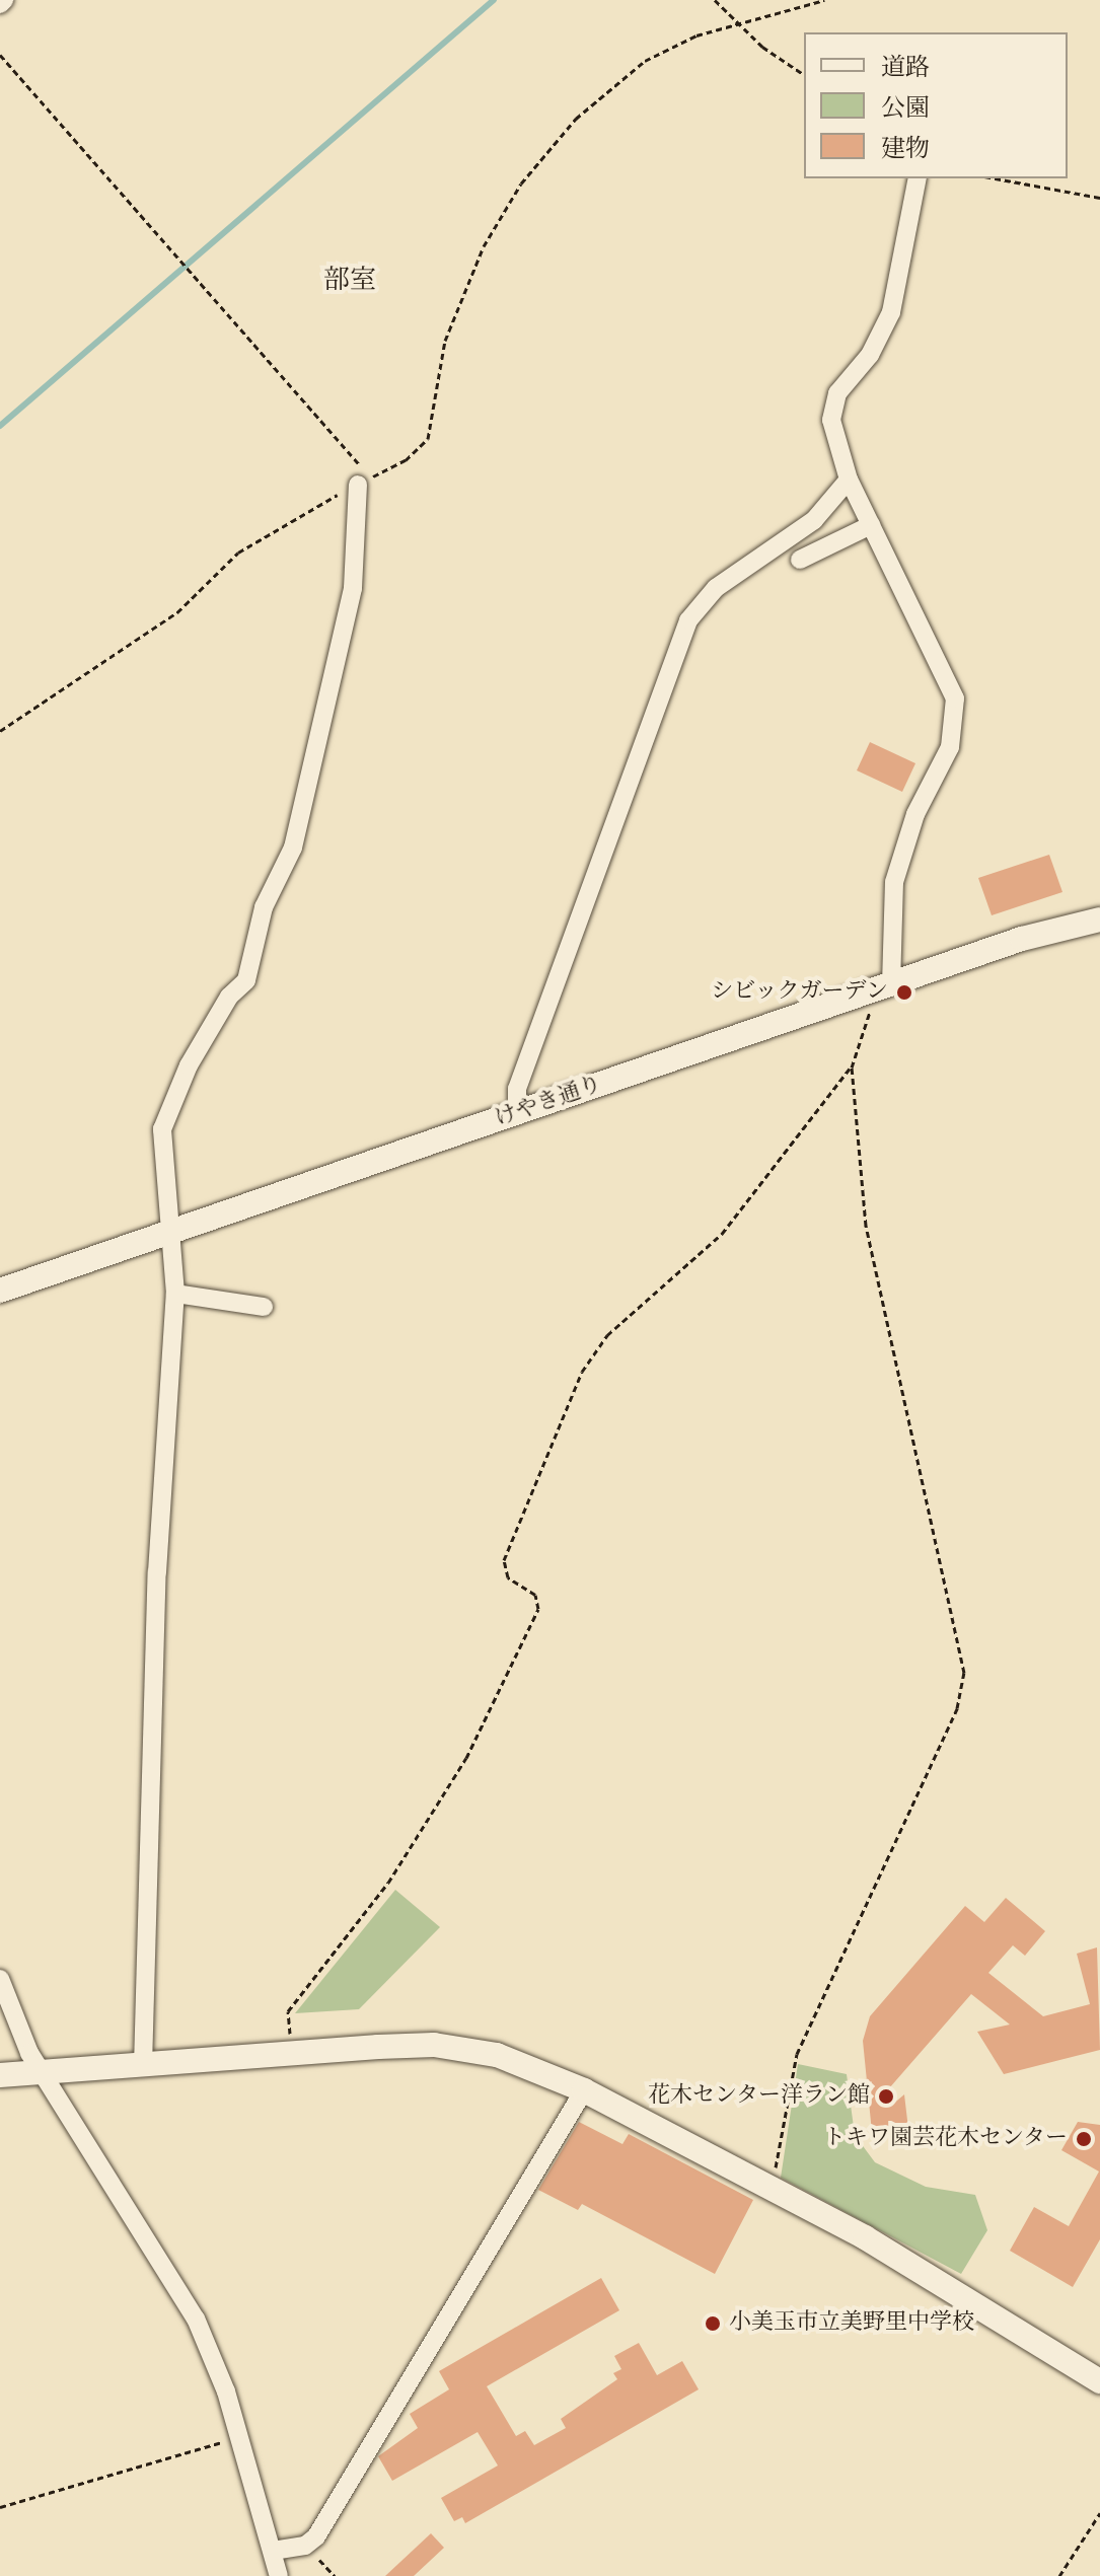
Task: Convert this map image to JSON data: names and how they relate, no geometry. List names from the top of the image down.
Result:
{
  "streets": {
    "street": ["けやき通り"]
  },
  "districts": ["部室"],
  "places": [
    "シビックガーデン",
    "花木センター洋ラン館",
    "トキワ園芸花木センター",
    "小美玉市立美野里中学校"
  ],
  "legend": ["道路", "公園", "建物"]
}
